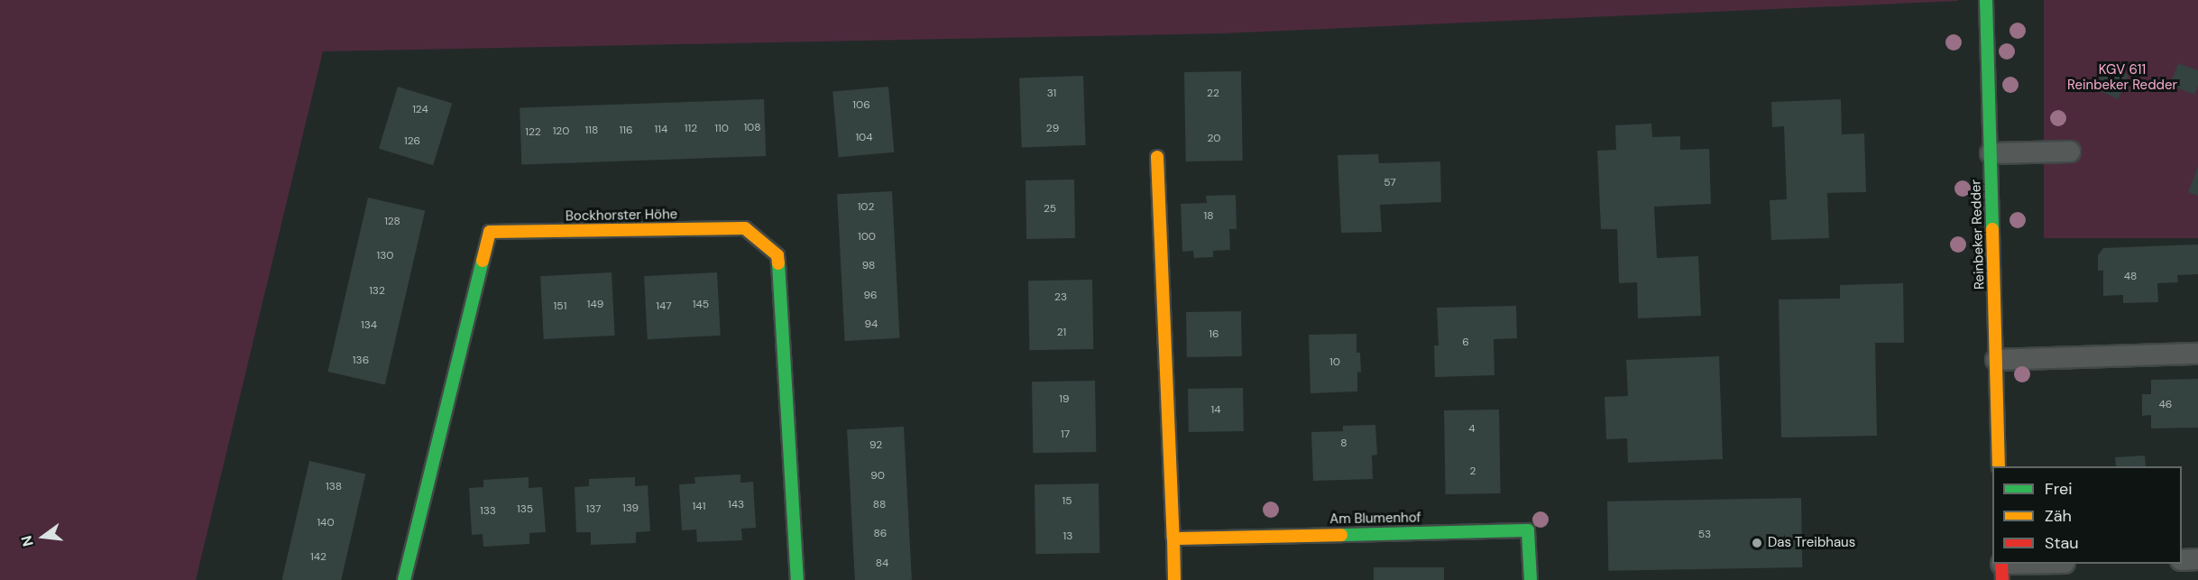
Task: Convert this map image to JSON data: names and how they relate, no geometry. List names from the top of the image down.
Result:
{
  "streets": {
    "street": ["Bockhorster Höhe", "Reinbeker Redder", "Am Blumenhof"]
  },
  "parks": ["KGV 611 Reinbeker Redder"],
  "places": ["Das Treibhaus"],
  "house_numbers": [
    "31",
    "22",
    "106",
    "124",
    "108",
    "112",
    "110",
    "29",
    "114",
    "118",
    "116",
    "120",
    "122",
    "104",
    "20",
    "126",
    "57",
    "102",
    "25",
    "18",
    "128",
    "100",
    "130",
    "98",
    "48",
    "132",
    "96",
    "23",
    "149",
    "145",
    "151",
    "147",
    "94",
    "134",
    "21",
    "16",
    "6",
    "136",
    "10",
    "19",
    "46",
    "14",
    "4",
    "17",
    "8",
    "92",
    "2",
    "90",
    "138",
    "15",
    "143",
    "88",
    "141",
    "139",
    "135",
    "137",
    "133",
    "140",
    "86",
    "53",
    "13",
    "142",
    "84"
  ],
  "legend": ["Frei", "Zäh", "Stau"],
  "north": "left"
}
